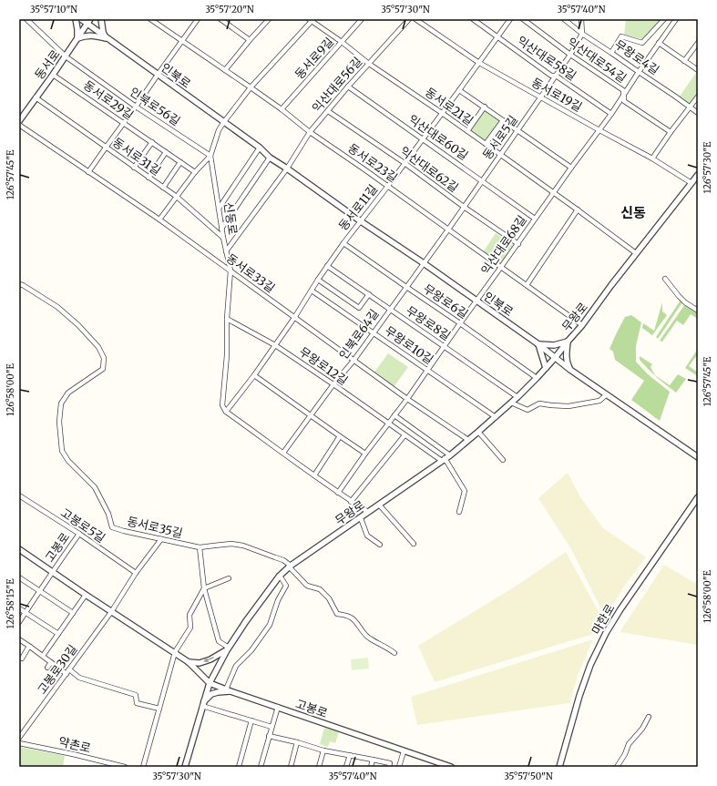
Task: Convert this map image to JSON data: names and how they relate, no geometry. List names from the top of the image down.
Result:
{
  "streets": {
    "street": [
      "무왕로4길",
      "동서로9길",
      "익산대로58길",
      "익산대로54길",
      "동서로",
      "인북로",
      "익산대로56길",
      "동서로19길",
      "동서로29길",
      "인북로56길",
      "동서로21길",
      "익산대로60길",
      "동서로5길",
      "동서로31길",
      "동서로23길",
      "익산대로62길",
      "동서로11길",
      "신동로",
      "익산대로68길",
      "동서로33길",
      "무왕로6길",
      "무왕로",
      "무왕로8길",
      "인북로64길",
      "무왕로10길",
      "무왕로12길",
      "고봉로5길",
      "동서로35길",
      "고봉로",
      "마한로",
      "고봉로30길",
      "약촌로"
    ]
  },
  "crossings": [
    ["무왕로4길", "동서로5길"],
    ["무왕로4길", "익산대로68길"],
    ["동서로9길", "동서로21길"],
    ["동서로9길", "동서로23길"],
    ["익산대로58길", "동서로5길"],
    ["익산대로58길", "동서로11길"],
    ["익산대로58길", "익산대로68길"],
    ["익산대로54길", "동서로5길"],
    ["익산대로54길", "익산대로68길"],
    ["동서로", "인북로"],
    ["동서로", "동서로29길"],
    ["동서로", "인북로56길"],
    ["동서로", "동서로31길"],
    ["인북로", "익산대로56길"],
    ["인북로", "동서로5길"],
    ["인북로", "동서로11길"],
    ["인북로", "신동로"],
    ["인북로", "익산대로68길"],
    ["인북로", "무왕로"],
    ["인북로", "인북로64길"],
    ["익산대로56길", "동서로21길"],
    ["익산대로56길", "익산대로60길"],
    ["익산대로56길", "동서로23길"],
    ["익산대로56길", "익산대로62길"],
    ["동서로19길", "동서로5길"],
    ["동서로19길", "동서로11길"],
    ["동서로19길", "익산대로68길"],
    ["동서로19길", "무왕로"],
    ["인북로56길", "신동로"],
    ["동서로21길", "동서로5길"],
    ["동서로21길", "동서로11길"],
    ["동서로21길", "신동로"],
    ["동서로21길", "익산대로68길"],
    ["동서로21길", "무왕로"],
    ["익산대로60길", "동서로5길"],
    ["익산대로60길", "동서로11길"],
    ["익산대로60길", "익산대로68길"],
    ["동서로5길", "동서로23길"],
    ["동서로5길", "익산대로62길"],
    ["동서로5길", "인북로64길"],
    ["동서로31길", "신동로"],
    ["동서로23길", "동서로11길"],
    ["동서로23길", "신동로"],
    ["동서로23길", "익산대로68길"],
    ["동서로23길", "무왕로"],
    ["익산대로62길", "동서로11길"],
    ["익산대로62길", "익산대로68길"],
    ["동서로11길", "신동로"],
    ["동서로11길", "동서로33길"],
    ["동서로11길", "무왕로6길"],
    ["동서로11길", "무왕로8길"],
    ["동서로11길", "무왕로10길"],
    ["동서로11길", "무왕로12길"],
    ["신동로", "동서로33길"],
    ["신동로", "무왕로12길"],
    ["익산대로68길", "동서로33길"],
    ["익산대로68길", "무왕로6길"],
    ["익산대로68길", "무왕로8길"],
    ["익산대로68길", "무왕로10길"],
    ["익산대로68길", "무왕로12길"],
    ["동서로33길", "무왕로"],
    ["동서로33길", "인북로64길"],
    ["무왕로6길", "무왕로"],
    ["무왕로6길", "인북로64길"],
    ["무왕로", "무왕로8길"],
    ["무왕로", "무왕로10길"],
    ["무왕로", "무왕로12길"],
    ["무왕로", "동서로35길"],
    ["무왕로", "고봉로"],
    ["무왕로8길", "인북로64길"],
    ["인북로64길", "무왕로10길"],
    ["인북로64길", "무왕로12길"],
    ["고봉로5길", "고봉로"],
    ["고봉로", "고봉로30길"]
  ],
  "districts": ["신동"],
  "coordinates": [
    "35°57'10\"N",
    "35°57'20\"N",
    "35°57'30\"N",
    "35°57'40\"N",
    "126°57'30\"E",
    "126°57'45\"E",
    "126°58'00\"E",
    "126°58'15\"E",
    "35°57'50\"N"
  ]
}
